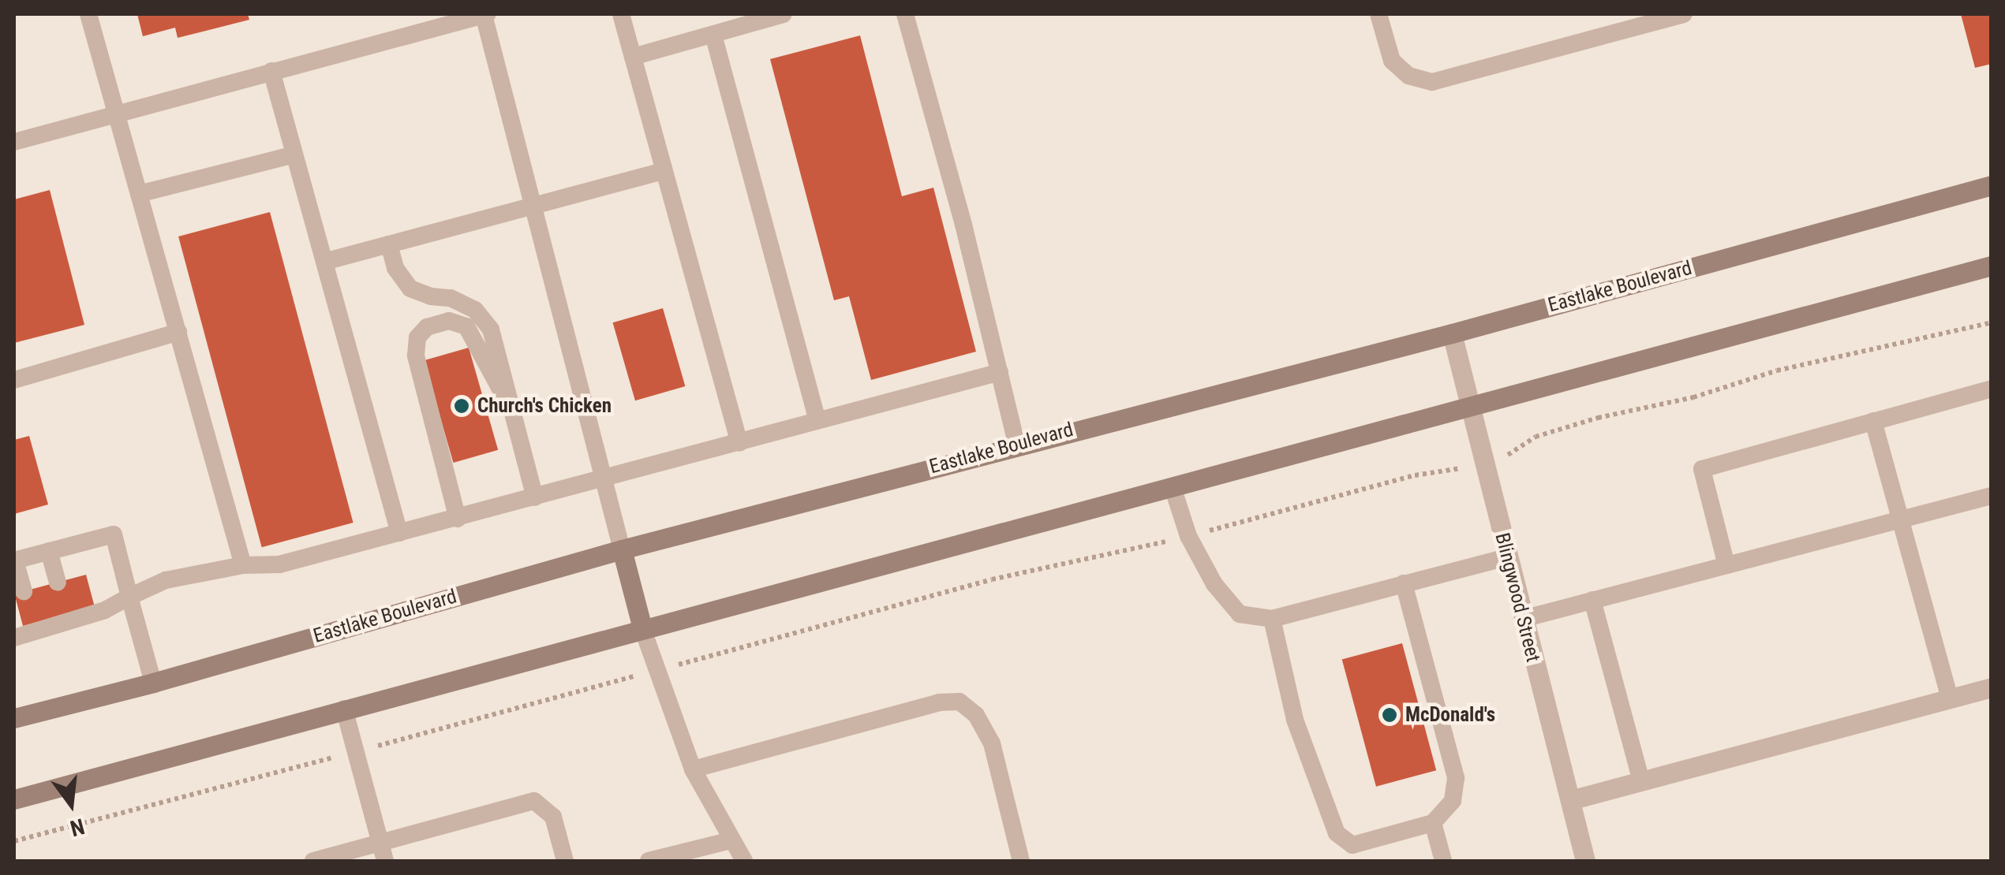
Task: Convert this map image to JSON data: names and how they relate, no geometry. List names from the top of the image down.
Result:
{
  "streets": {
    "main road": ["Eastlake Boulevard"],
    "street": ["Blingwood Street"]
  },
  "crossings": [
    ["Eastlake Boulevard", "Blingwood Street"]
  ],
  "places": ["Church's Chicken", "McDonald's"],
  "north": "bottom"
}
